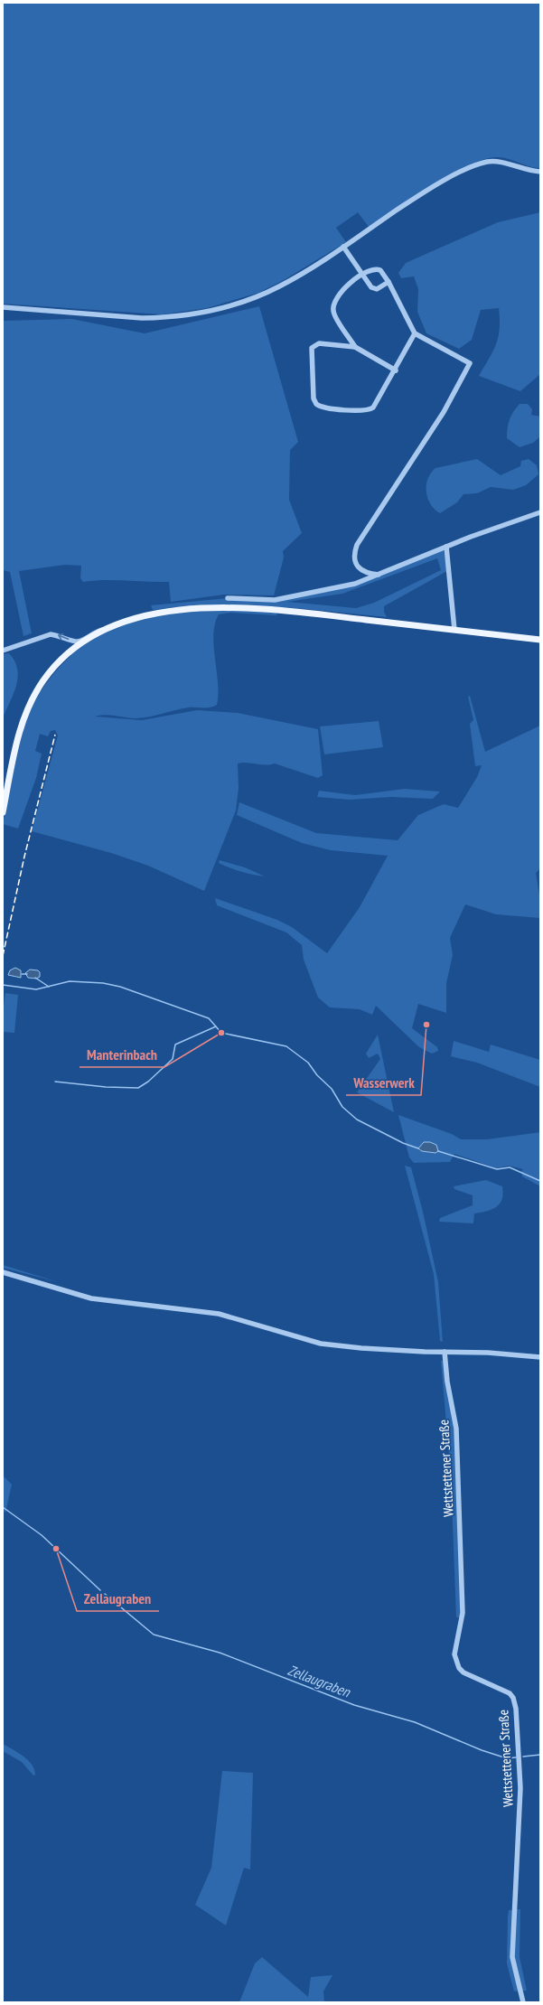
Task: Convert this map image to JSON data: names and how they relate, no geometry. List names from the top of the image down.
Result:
{
  "streets": {
    "street": ["Wettstettener Straße"]
  },
  "water": ["Zellaugraben"],
  "places": ["Wasserwerk", "Manterinbach", "Zellaugraben"]
}
